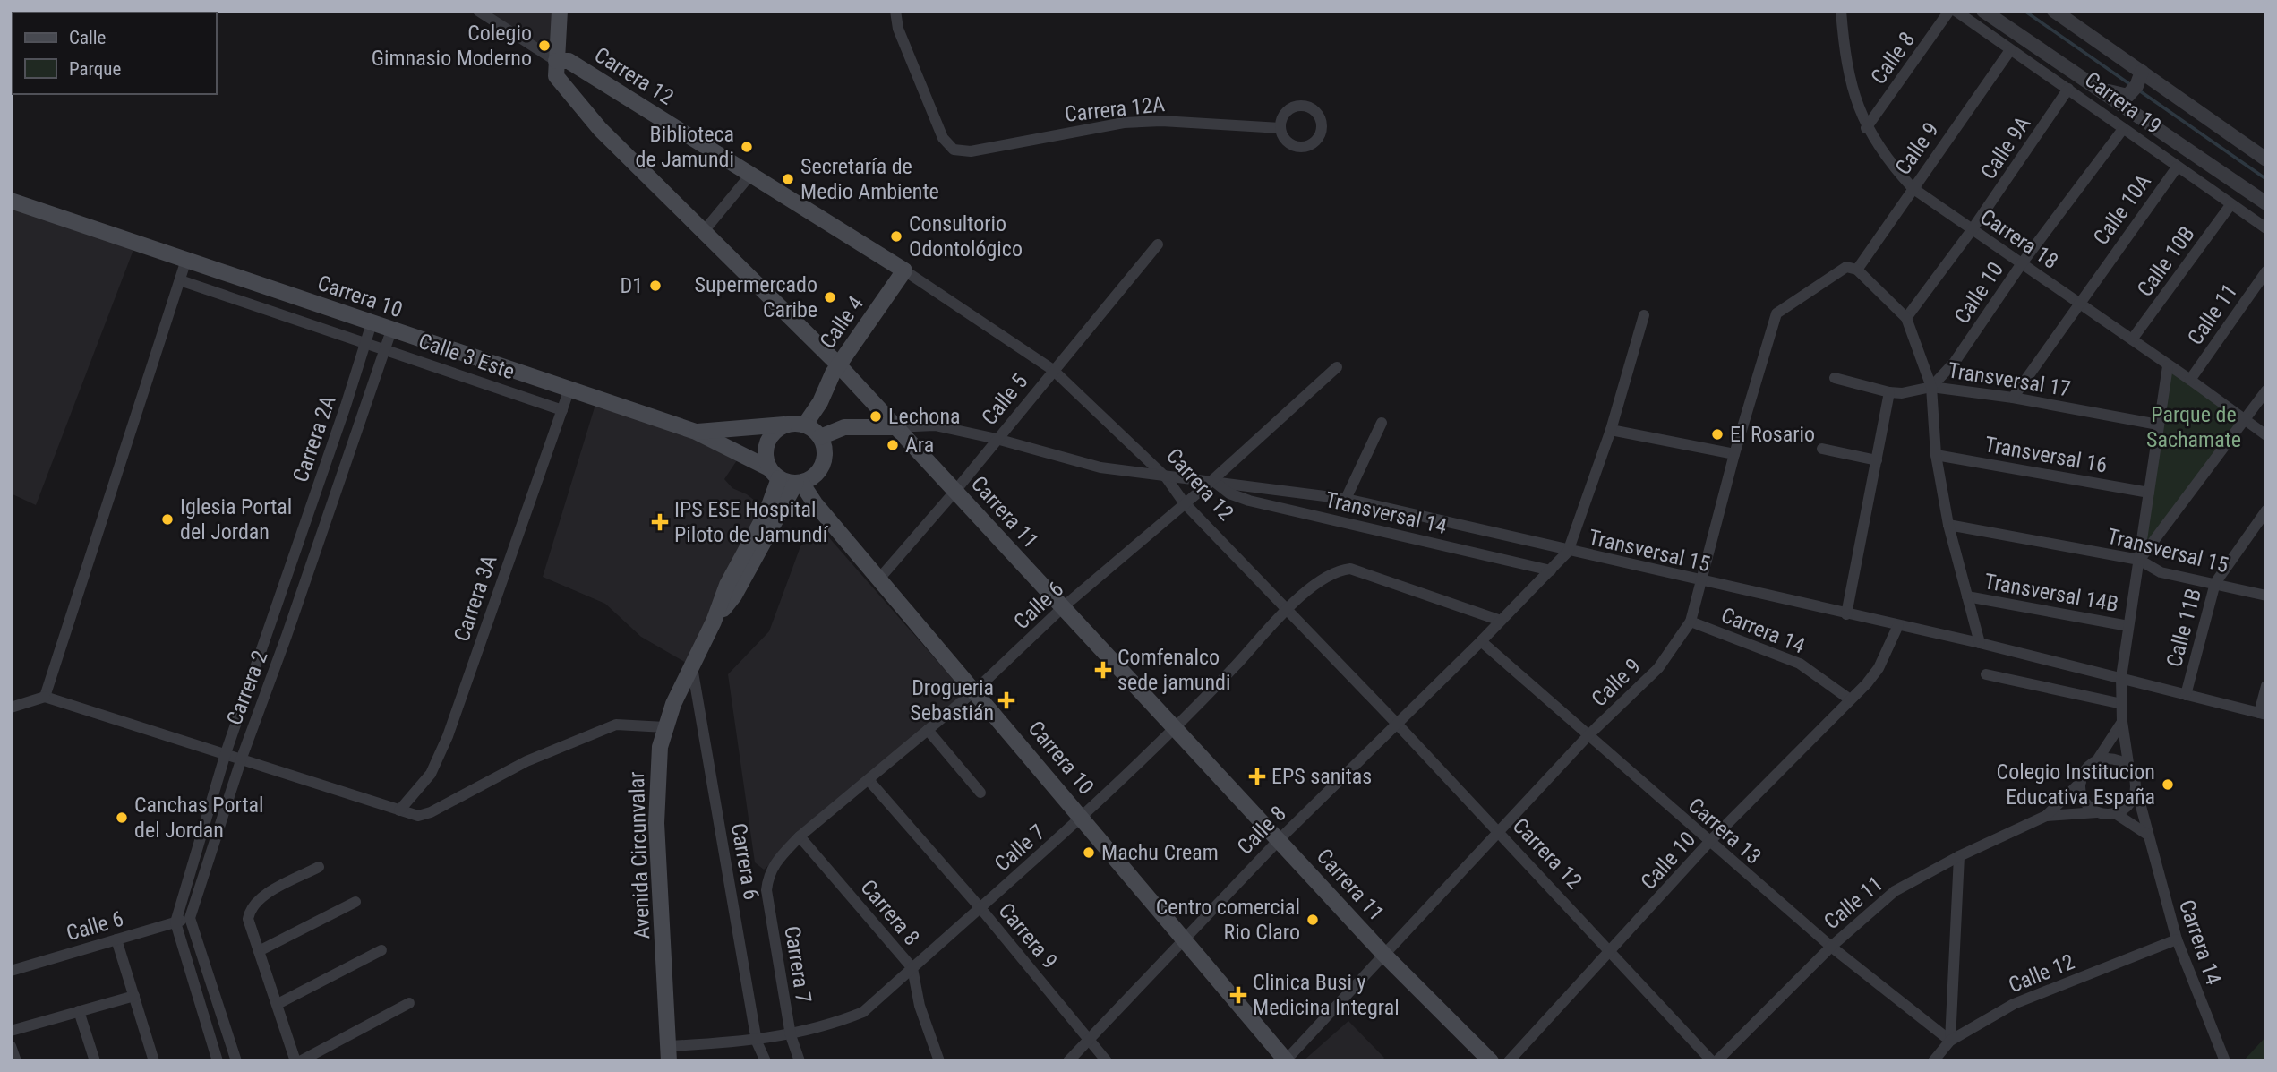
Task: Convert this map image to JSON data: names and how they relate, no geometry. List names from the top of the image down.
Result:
{
  "streets": {
    "main road": [
      "Carrera 12",
      "Carrera 10",
      "Calle 4",
      "Carrera 11",
      "Avenida Circunvalar"
    ],
    "street": [
      "Calle 8",
      "Carrera 19",
      "Carrera 12A",
      "Calle 9A",
      "Calle 9",
      "Calle 10A",
      "Carrera 18",
      "Calle 10B",
      "Calle 10",
      "Calle 11",
      "Calle 3 Este",
      "Transversal 17",
      "Calle 5",
      "Carrera 2A",
      "Transversal 16",
      "Transversal 14",
      "Transversal 15",
      "Transversal 14B",
      "Carrera 3A",
      "Calle 6",
      "Calle 11B",
      "Carrera 14",
      "Carrera 2",
      "Carrera 13",
      "Calle 7",
      "Carrera 6",
      "Carrera 8",
      "Carrera 9",
      "Carrera 7",
      "Calle 12"
    ]
  },
  "crossings": [
    ["Calle 8", "Carrera 12"],
    ["Calle 8", "Carrera 18"],
    ["Calle 8", "Carrera 10"],
    ["Calle 8", "Carrera 11"],
    ["Calle 8", "Transversal 14"],
    ["Calle 8", "Transversal 15"],
    ["Calle 8", "Carrera 13"],
    ["Calle 8", "Calle 7"],
    ["Calle 8", "Carrera 9"],
    ["Carrera 12", "Calle 9"],
    ["Carrera 12", "Calle 10"],
    ["Carrera 12", "Calle 11"],
    ["Carrera 12", "Calle 4"],
    ["Carrera 12", "Calle 5"],
    ["Carrera 12", "Carrera 11"],
    ["Carrera 12", "Transversal 15"],
    ["Carrera 12", "Calle 6"],
    ["Carrera 12", "Calle 7"],
    ["Carrera 19", "Calle 9A"],
    ["Carrera 19", "Calle 9"],
    ["Carrera 19", "Calle 10A"],
    ["Carrera 19", "Calle 10B"],
    ["Carrera 19", "Calle 10"],
    ["Calle 9A", "Carrera 18"],
    ["Calle 9A", "Transversal 17"],
    ["Calle 9", "Carrera 18"],
    ["Calle 9", "Carrera 10"],
    ["Calle 9", "Transversal 17"],
    ["Calle 9", "Carrera 11"],
    ["Calle 9", "Transversal 15"],
    ["Calle 9", "Carrera 14"],
    ["Calle 9", "Carrera 13"],
    ["Calle 10A", "Carrera 18"],
    ["Calle 10A", "Transversal 17"],
    ["Carrera 18", "Calle 10B"],
    ["Carrera 18", "Calle 10"],
    ["Carrera 18", "Calle 11"],
    ["Calle 10", "Transversal 17"],
    ["Calle 10", "Transversal 15"],
    ["Calle 10", "Carrera 14"],
    ["Calle 10", "Carrera 13"],
    ["Carrera 10", "Calle 4"],
    ["Carrera 10", "Calle 5"],
    ["Carrera 10", "Carrera 2A"],
    ["Carrera 10", "Carrera 3A"],
    ["Carrera 10", "Calle 6"],
    ["Carrera 10", "Carrera 2"],
    ["Carrera 10", "Calle 7"],
    ["Carrera 10", "Avenida Circunvalar"],
    ["Calle 11", "Carrera 14"],
    ["Calle 11", "Carrera 13"],
    ["Calle 4", "Carrera 11"],
    ["Calle 4", "Avenida Circunvalar"],
    ["Calle 3 Este", "Carrera 2A"],
    ["Calle 3 Este", "Carrera 3A"],
    ["Calle 3 Este", "Carrera 2"],
    ["Calle 5", "Carrera 11"],
    ["Carrera 2A", "Calle 6"],
    ["Carrera 11", "Calle 6"],
    ["Carrera 11", "Calle 7"],
    ["Transversal 14", "Transversal 15"],
    ["Transversal 14", "Calle 6"],
    ["Transversal 15", "Calle 6"],
    ["Transversal 15", "Calle 11B"],
    ["Calle 6", "Carrera 2"],
    ["Calle 6", "Carrera 8"],
    ["Calle 6", "Carrera 9"],
    ["Calle 6", "Carrera 7"],
    ["Carrera 14", "Calle 12"],
    ["Carrera 13", "Calle 12"],
    ["Calle 7", "Avenida Circunvalar"],
    ["Calle 7", "Carrera 6"],
    ["Calle 7", "Carrera 8"],
    ["Calle 7", "Carrera 9"],
    ["Calle 7", "Carrera 7"],
    ["Avenida Circunvalar", "Carrera 6"]
  ],
  "parks": ["Parque de Sachamate"],
  "places": {
    "other": [
      "Colegio Gimnasio Moderno",
      "Biblioteca de Jamundi",
      "Secretaría de Medio Ambiente",
      "Consultorio Odontológico",
      "D1",
      "Supermercado Caribe",
      "Lechona",
      "El Rosario",
      "Ara",
      "Iglesia Portal del Jordan",
      "Colegio Institucion Educativa España",
      "Canchas Portal del Jordan",
      "Machu Cream",
      "Centro comercial Rio Claro"
    ],
    "health": [
      "IPS ESE Hospital Piloto de Jamundí",
      "Comfenalco sede jamundi",
      "Drogueria Sebastián",
      "EPS sanitas",
      "Clinica Busi y Medicina Integral"
    ]
  },
  "legend": ["Calle", "Parque"]
}
